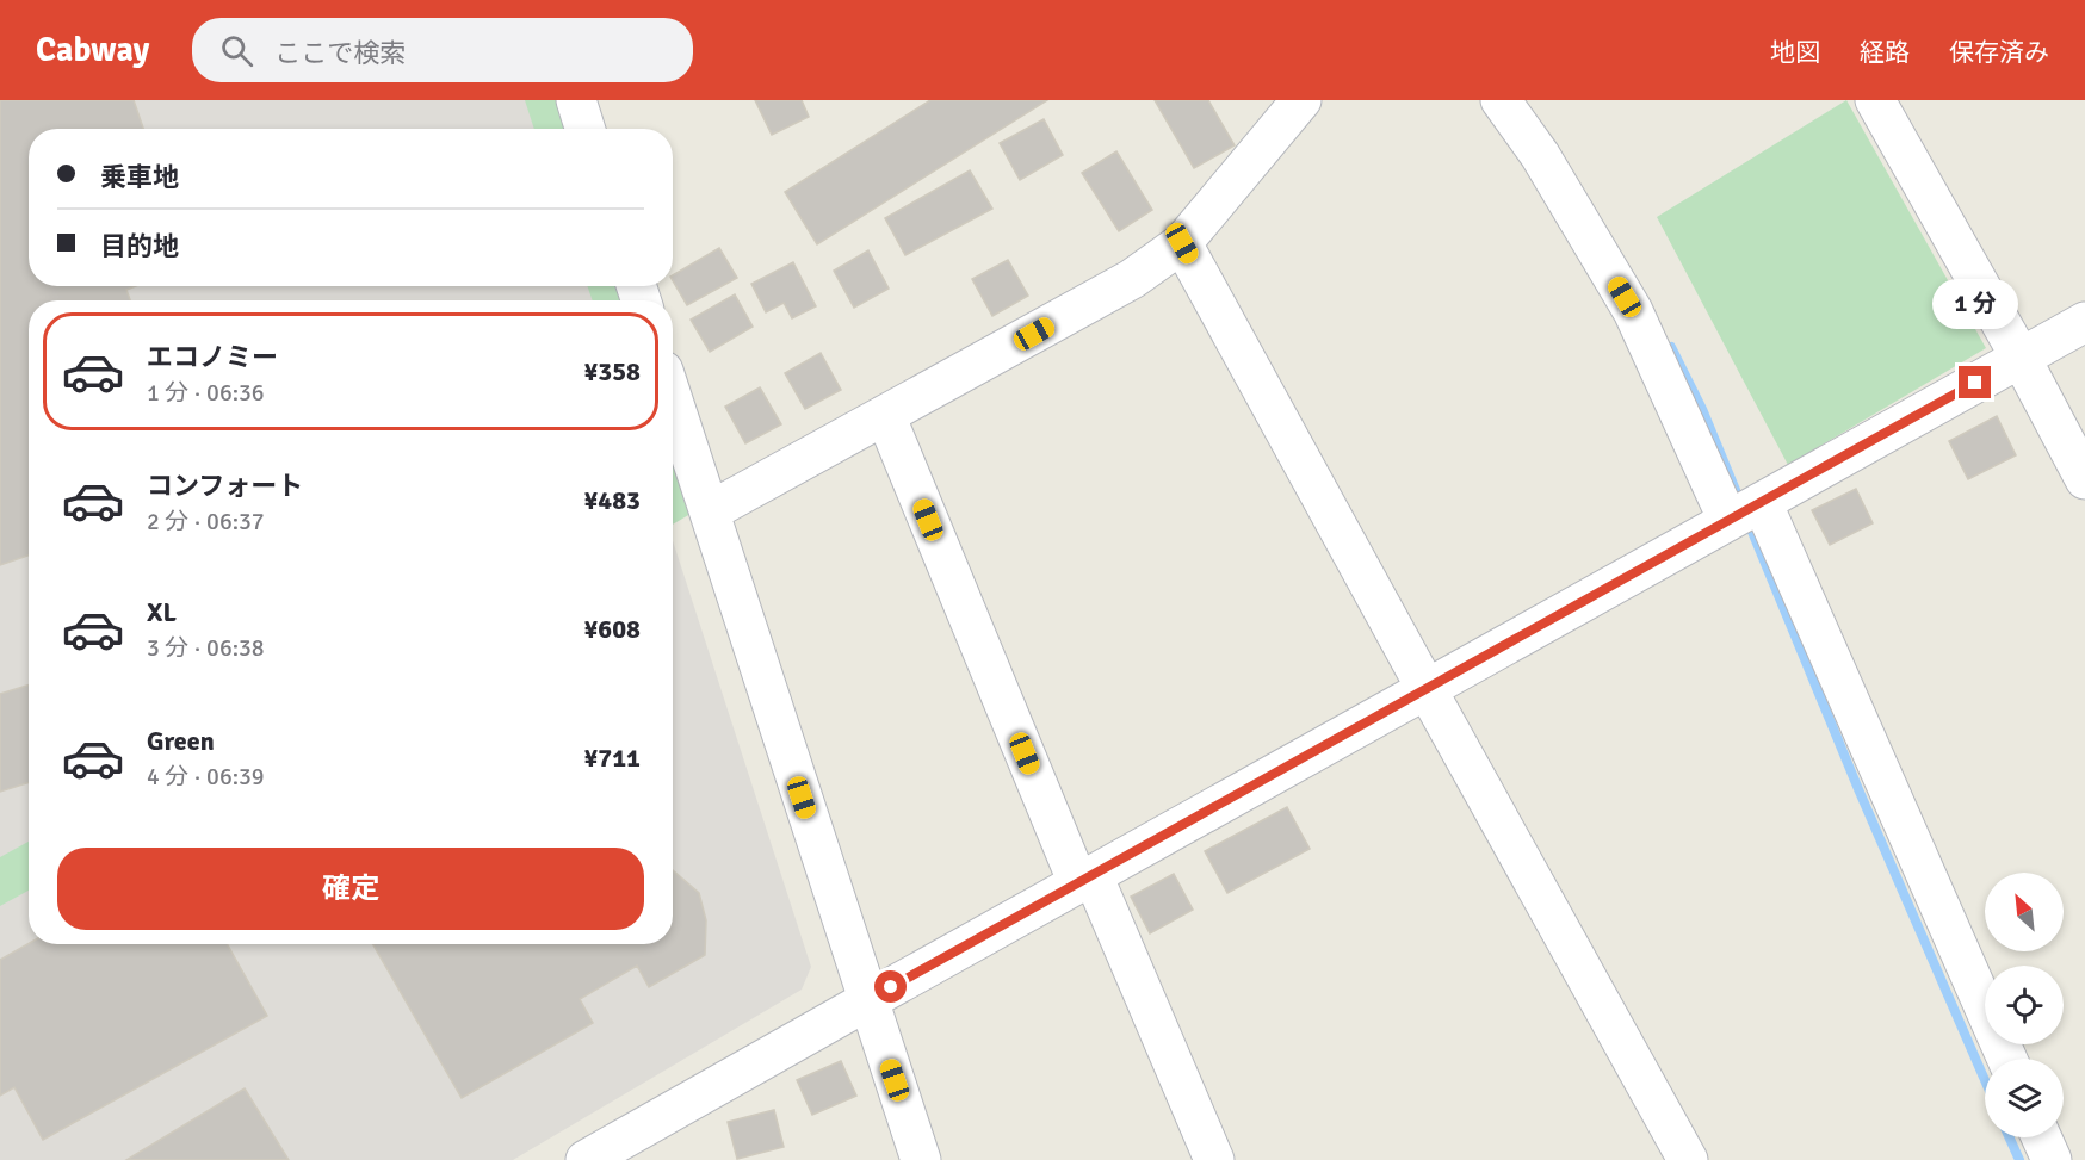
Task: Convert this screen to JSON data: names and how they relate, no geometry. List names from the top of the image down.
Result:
{
  "north": "top left",
  "page": {
    "header": "Cabway",
    "search": "ここで検索",
    "nav": ["地図", "経路", "保存済み"],
    "banner": ["乗車地", "目的地"],
    "bubble": "1 分",
    "list": [
      {
        "name": "エコノミー",
        "note": "1 分 · 06:36",
        "value": "¥358"
      },
      {
        "name": "コンフォート",
        "note": "2 分 · 06:37",
        "value": "¥483"
      },
      {
        "name": "XL",
        "note": "3 分 · 06:38",
        "value": "¥608"
      },
      {
        "name": "Green",
        "note": "4 分 · 06:39",
        "value": "¥711"
      }
    ],
    "buttons": "確定"
  }
}
